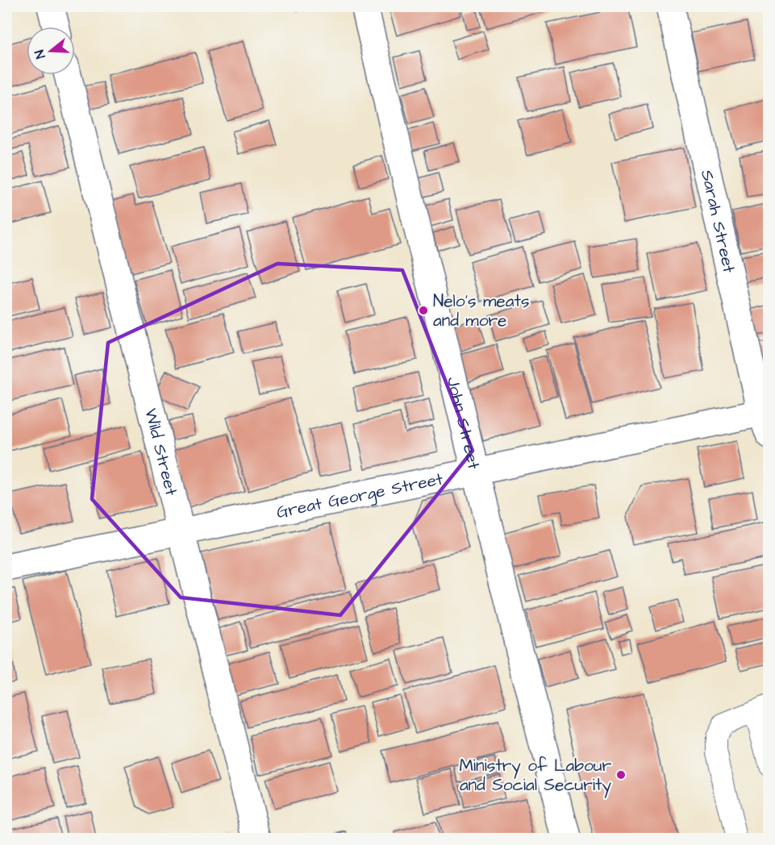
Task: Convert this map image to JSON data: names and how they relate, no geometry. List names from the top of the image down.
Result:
{
  "streets": {
    "street": [
      "Sarah Street",
      "John Street",
      "Wild Street",
      "Great George Street"
    ]
  },
  "crossings": [
    ["Sarah Street", "Great George Street"],
    ["John Street", "Great George Street"],
    ["Wild Street", "Great George Street"]
  ],
  "places": ["Nelo’s meats and more", "Ministry of Labour and Social Security"],
  "north": "left"
}
